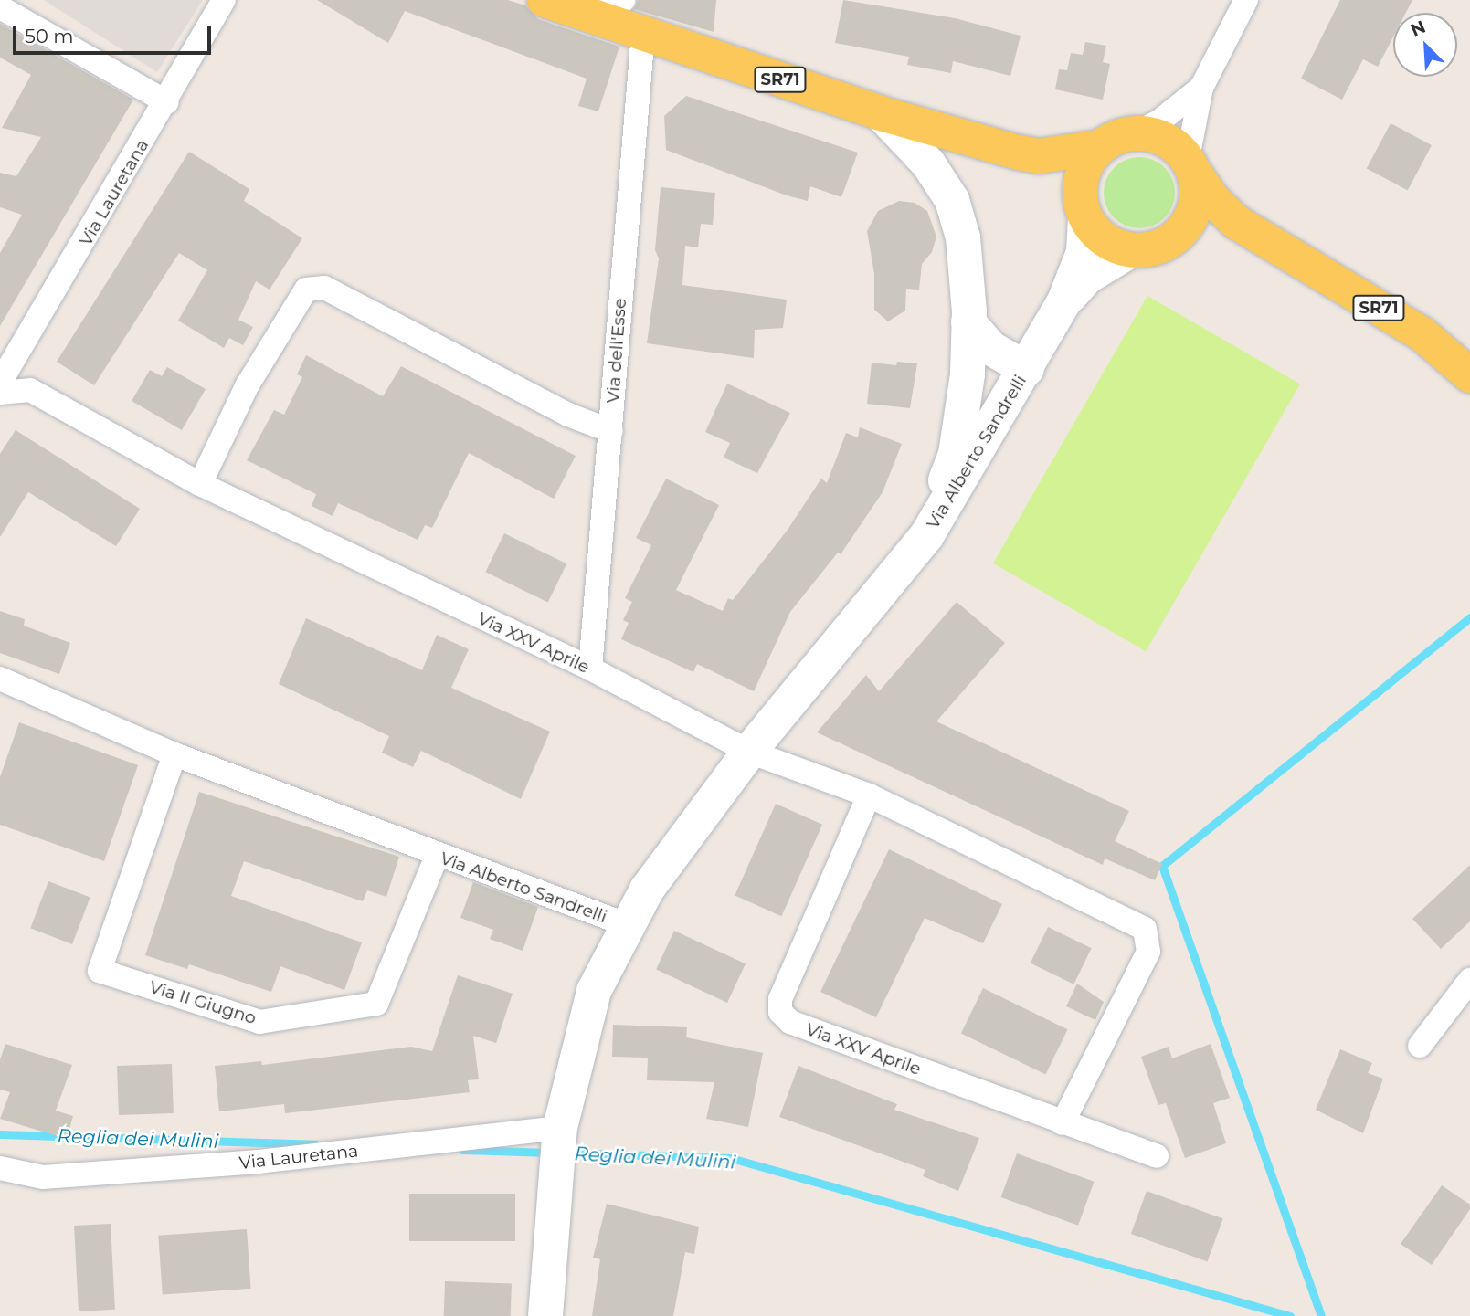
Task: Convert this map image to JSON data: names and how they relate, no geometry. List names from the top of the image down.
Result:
{
  "streets": {
    "main road": ["SR71"],
    "street": [
      "Via Lauretana",
      "Via dell'Esse",
      "Via Alberto Sandrelli",
      "Via XXV Aprile",
      "Via II Giugno"
    ]
  },
  "crossings": [
    ["SR71", "Via dell'Esse"],
    ["SR71", "Via Alberto Sandrelli"],
    ["Via dell'Esse", "Via XXV Aprile"],
    ["Via Alberto Sandrelli", "Via XXV Aprile"],
    ["Via Alberto Sandrelli", "Via II Giugno"]
  ],
  "water": ["Reglia dei Mulini"],
  "scale_bar": "50 m",
  "north": "top left"
}
